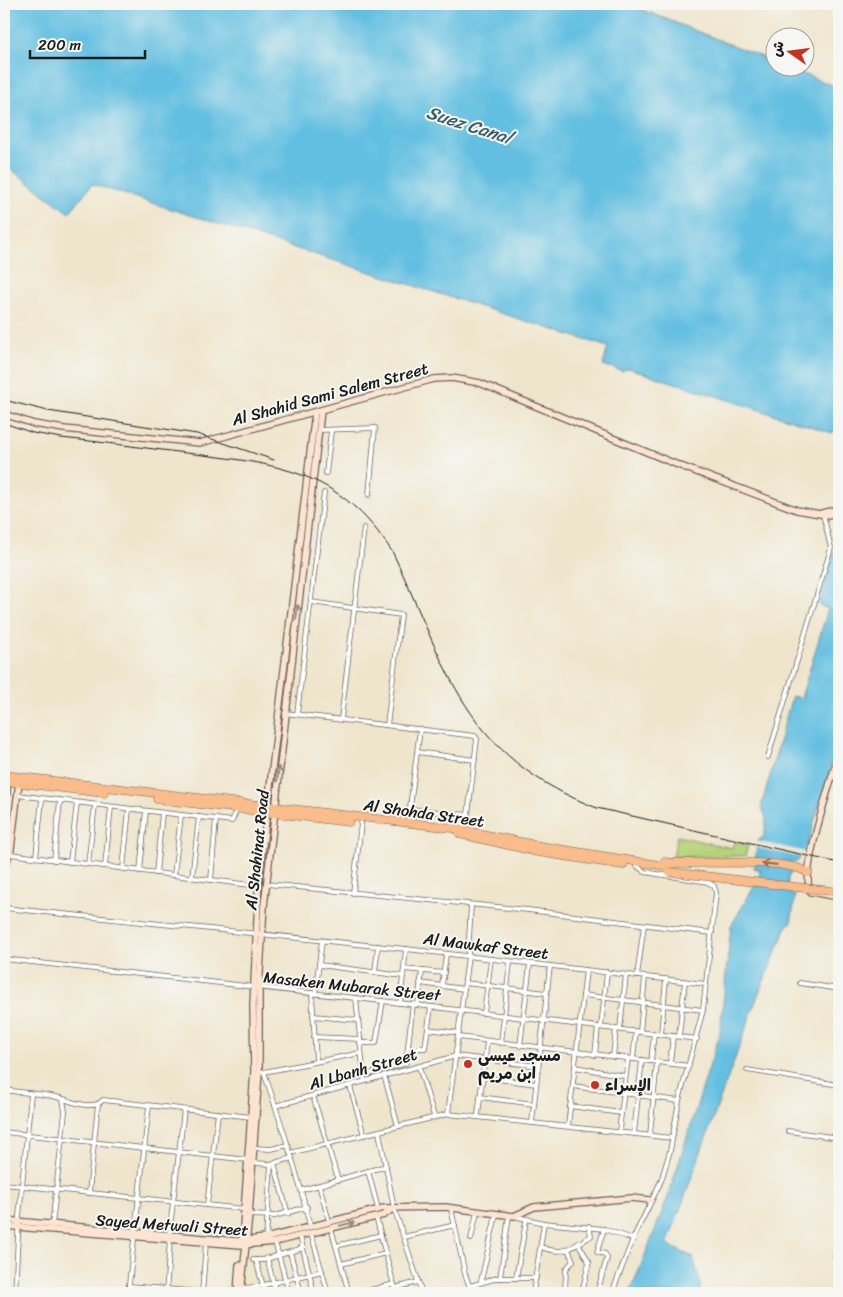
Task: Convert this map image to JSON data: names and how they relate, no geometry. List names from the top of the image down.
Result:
{
  "streets": {
    "highway": ["Al Shohda Street"],
    "main road": ["Al Shahid Sami Salem Street", "Al Shahinat Road", "Sayed Metwali Street"],
    "street": ["Al Mawkaf Street", "Masaken Mubarak Street", "Al Lbanh Street"]
  },
  "crossings": [
    ["Al Shahid Sami Salem Street", "Al Shahinat Road"],
    ["Al Shohda Street", "Al Shahinat Road"],
    ["Al Shahinat Road", "Al Mawkaf Street"],
    ["Al Shahinat Road", "Masaken Mubarak Street"],
    ["Al Shahinat Road", "Sayed Metwali Street"]
  ],
  "water": ["Suez Canal"],
  "places": ["مسجد عيسى ابن مريم", "الإسراء"],
  "scale_bar": "200 m",
  "north": "left"
}
